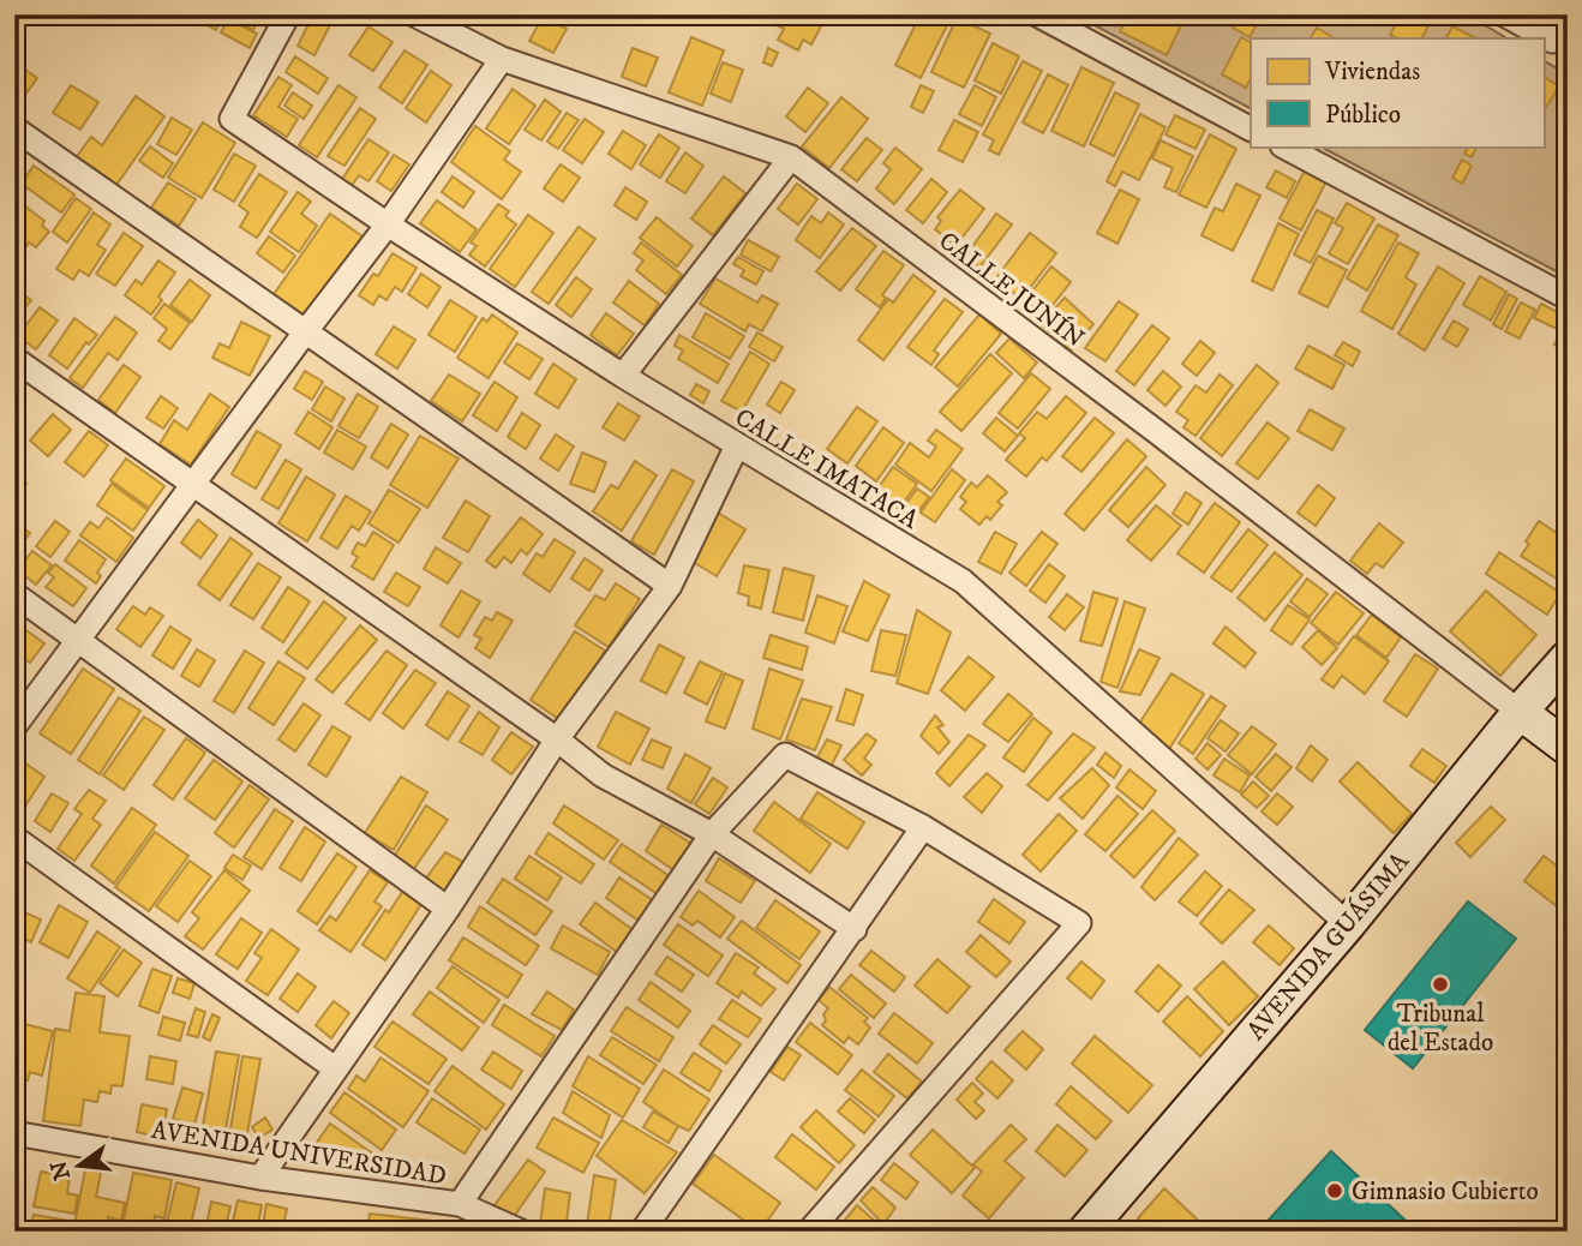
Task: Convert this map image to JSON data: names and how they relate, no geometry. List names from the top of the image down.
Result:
{
  "streets": {
    "main road": ["AVENIDA GUÁSIMA"],
    "street": ["CALLE JUNÍN", "CALLE IMATACA", "AVENIDA UNIVERSIDAD"]
  },
  "crossings": [
    ["CALLE JUNÍN", "AVENIDA GUÁSIMA"],
    ["CALLE IMATACA", "AVENIDA GUÁSIMA"]
  ],
  "places": ["Tribunal del Estado", "Gimnasio Cubierto"],
  "legend": ["Viviendas", "Público"],
  "north": "left"
}
